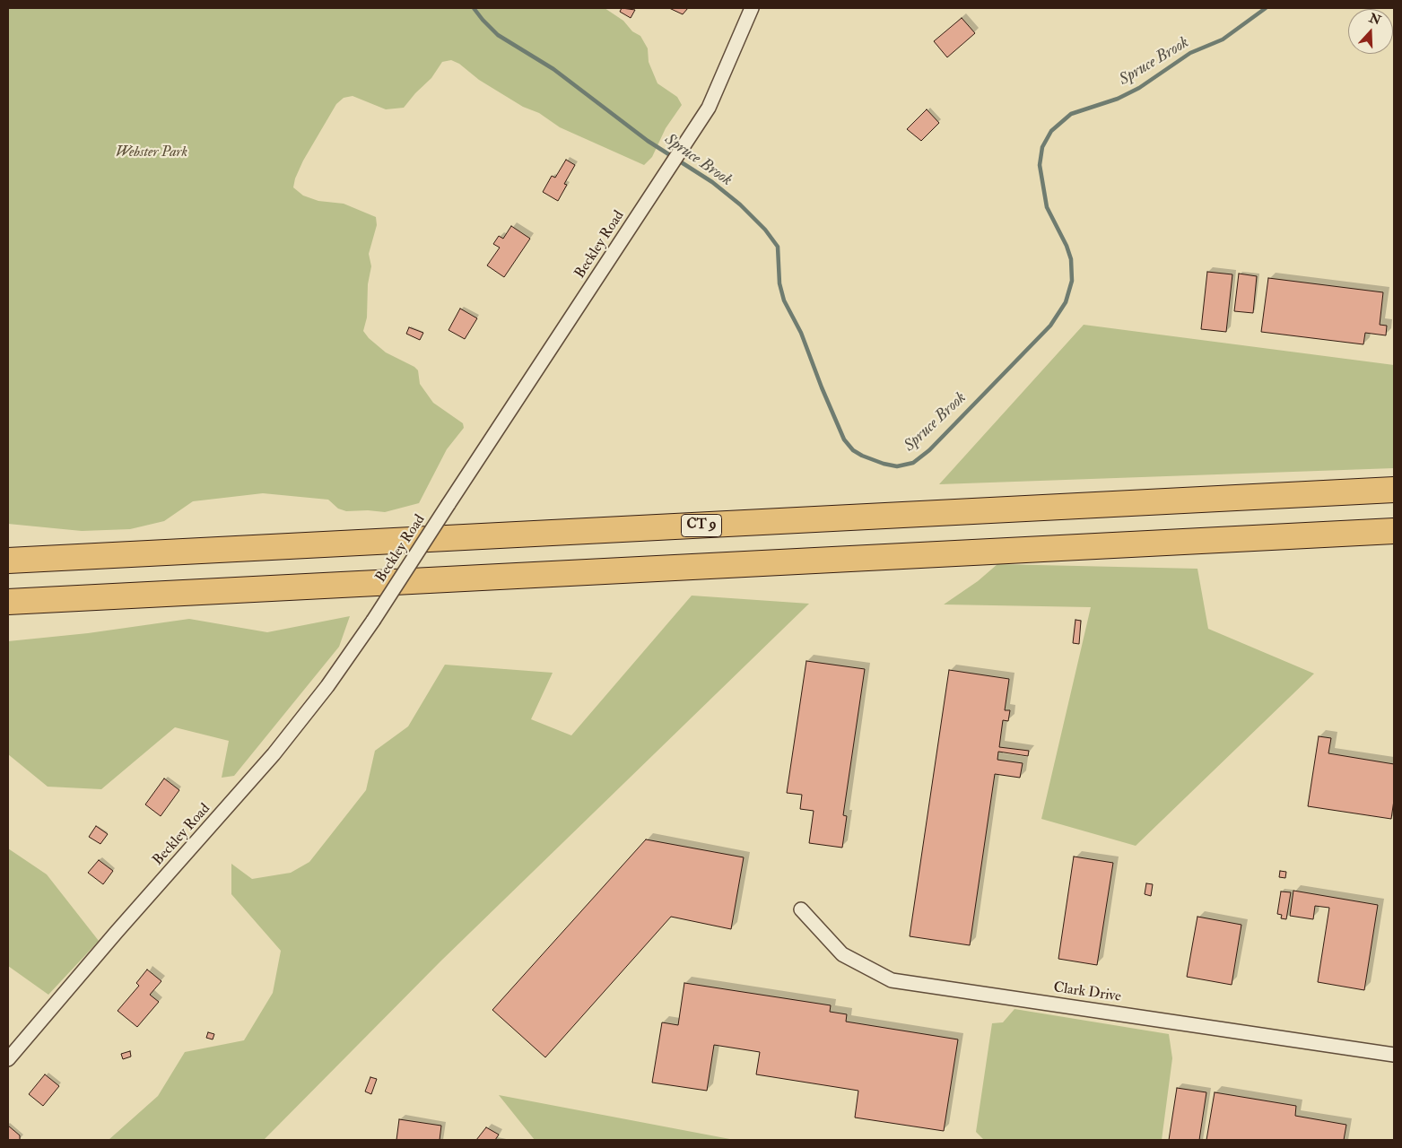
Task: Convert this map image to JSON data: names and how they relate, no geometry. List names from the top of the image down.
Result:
{
  "streets": {
    "highway": ["CT 9"],
    "street": ["Beckley Road", "Clark Drive"]
  },
  "water": ["Spruce Brook"],
  "parks": ["Webster Park"],
  "north": "top"
}
